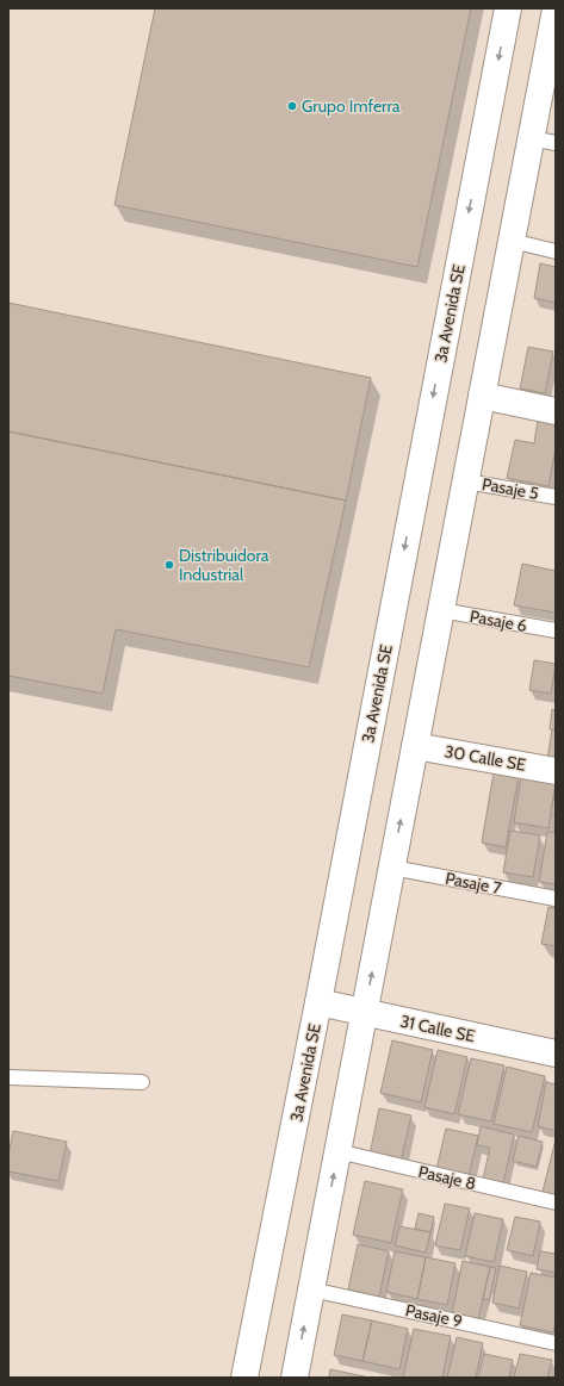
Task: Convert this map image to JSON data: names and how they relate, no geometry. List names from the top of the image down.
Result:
{
  "streets": {
    "main road": ["3a Avenida SE", "30 Calle SE", "31 Calle SE"],
    "lane": [
      "Pasaje 5",
      "Pasaje 6",
      "Pasaje 7",
      "Pasaje 8",
      "Pasaje 9"
    ]
  },
  "crossings": [
    ["3a Avenida SE", "31 Calle SE"]
  ],
  "places": ["Grupo Imferra", "Distribuidora Industrial"]
}
